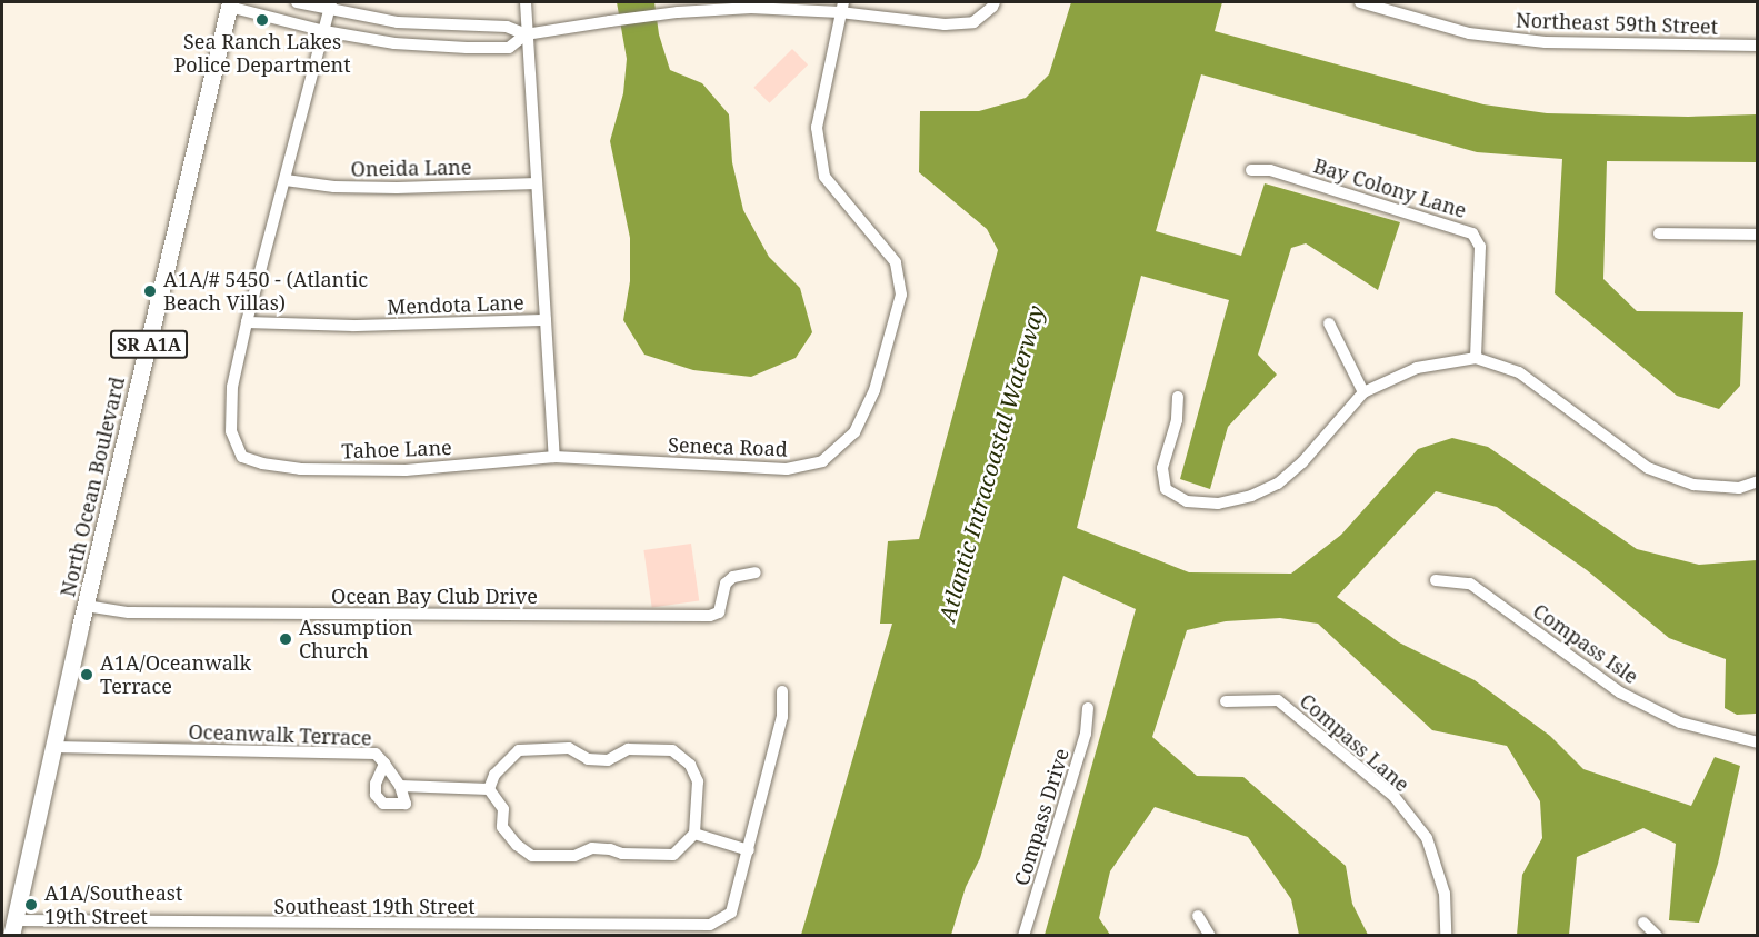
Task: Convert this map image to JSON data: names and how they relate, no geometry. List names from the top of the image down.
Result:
{
  "streets": {
    "main road": ["SR A1A", "North Ocean Boulevard"],
    "street": [
      "Northeast 59th Street",
      "Oneida Lane",
      "Bay Colony Lane",
      "Mendota Lane",
      "Seneca Road",
      "Tahoe Lane",
      "Ocean Bay Club Drive",
      "Compass Isle",
      "Oceanwalk Terrace",
      "Compass Lane",
      "Compass Drive",
      "Southeast 19th Street"
    ]
  },
  "crossings": [
    ["Mendota Lane", "Tahoe Lane"],
    ["SR A1A", "North Ocean Boulevard"],
    ["SR A1A", "Oceanwalk Terrace"],
    ["SR A1A", "Southeast 19th Street"],
    ["Seneca Road", "Tahoe Lane"],
    ["North Ocean Boulevard", "Ocean Bay Club Drive"],
    ["North Ocean Boulevard", "Oceanwalk Terrace"]
  ],
  "water": ["Atlantic Intracoastal Waterway"],
  "places": [
    "Sea Ranch Lakes Police Department",
    "A1A/# 5450 - (Atlantic Beach Villas)",
    "Assumption Church",
    "A1A/Oceanwalk Terrace",
    "A1A/Southeast 19th Street"
  ]
}
